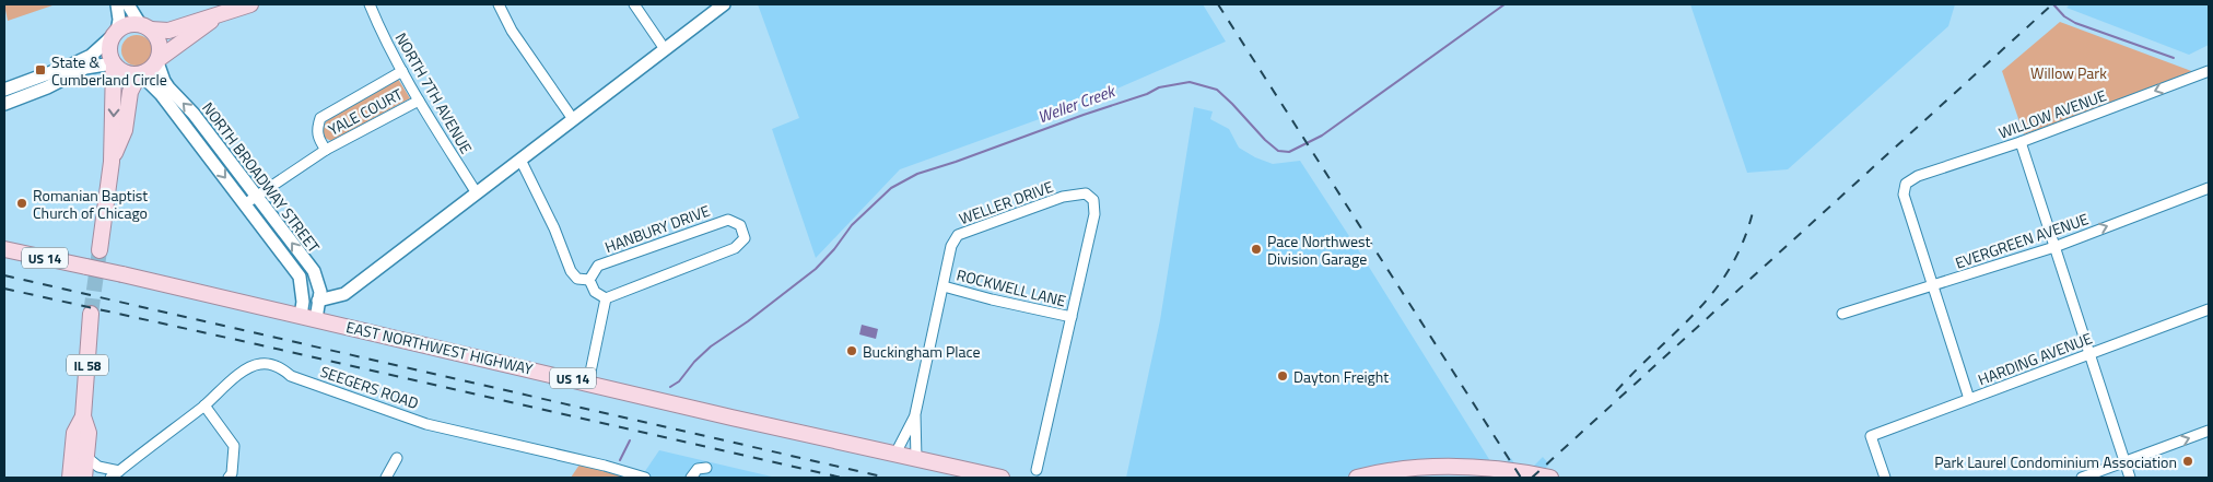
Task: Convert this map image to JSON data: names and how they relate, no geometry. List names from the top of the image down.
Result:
{
  "streets": {
    "main road": ["US 14", "EAST NORTHWEST HIGHWAY", "IL 58"],
    "street": [
      "NORTH 7TH AVENUE",
      "YALE COURT",
      "WILLOW AVENUE",
      "NORTH BROADWAY STREET",
      "WELLER DRIVE",
      "HANBURY DRIVE",
      "EVERGREEN AVENUE",
      "ROCKWELL LANE",
      "HARDING AVENUE",
      "SEEGERS ROAD"
    ]
  },
  "crossings": [
    ["NORTH 7TH AVENUE", "YALE COURT"],
    ["YALE COURT", "NORTH BROADWAY STREET"],
    ["WILLOW AVENUE", "EVERGREEN AVENUE"],
    ["NORTH BROADWAY STREET", "EAST NORTHWEST HIGHWAY"],
    ["WELLER DRIVE", "ROCKWELL LANE"]
  ],
  "one_way": ["WILLOW AVENUE", "EVERGREEN AVENUE"],
  "water": ["Weller Creek"],
  "parks": ["Willow Park"],
  "places": {
    "transit": ["State & Cumberland Circle"],
    "other": [
      "Romanian Baptist Church of Chicago",
      "Pace Northwest Division Garage",
      "Buckingham Place",
      "Dayton Freight",
      "Park Laurel Condominium Association"
    ]
  }
}
